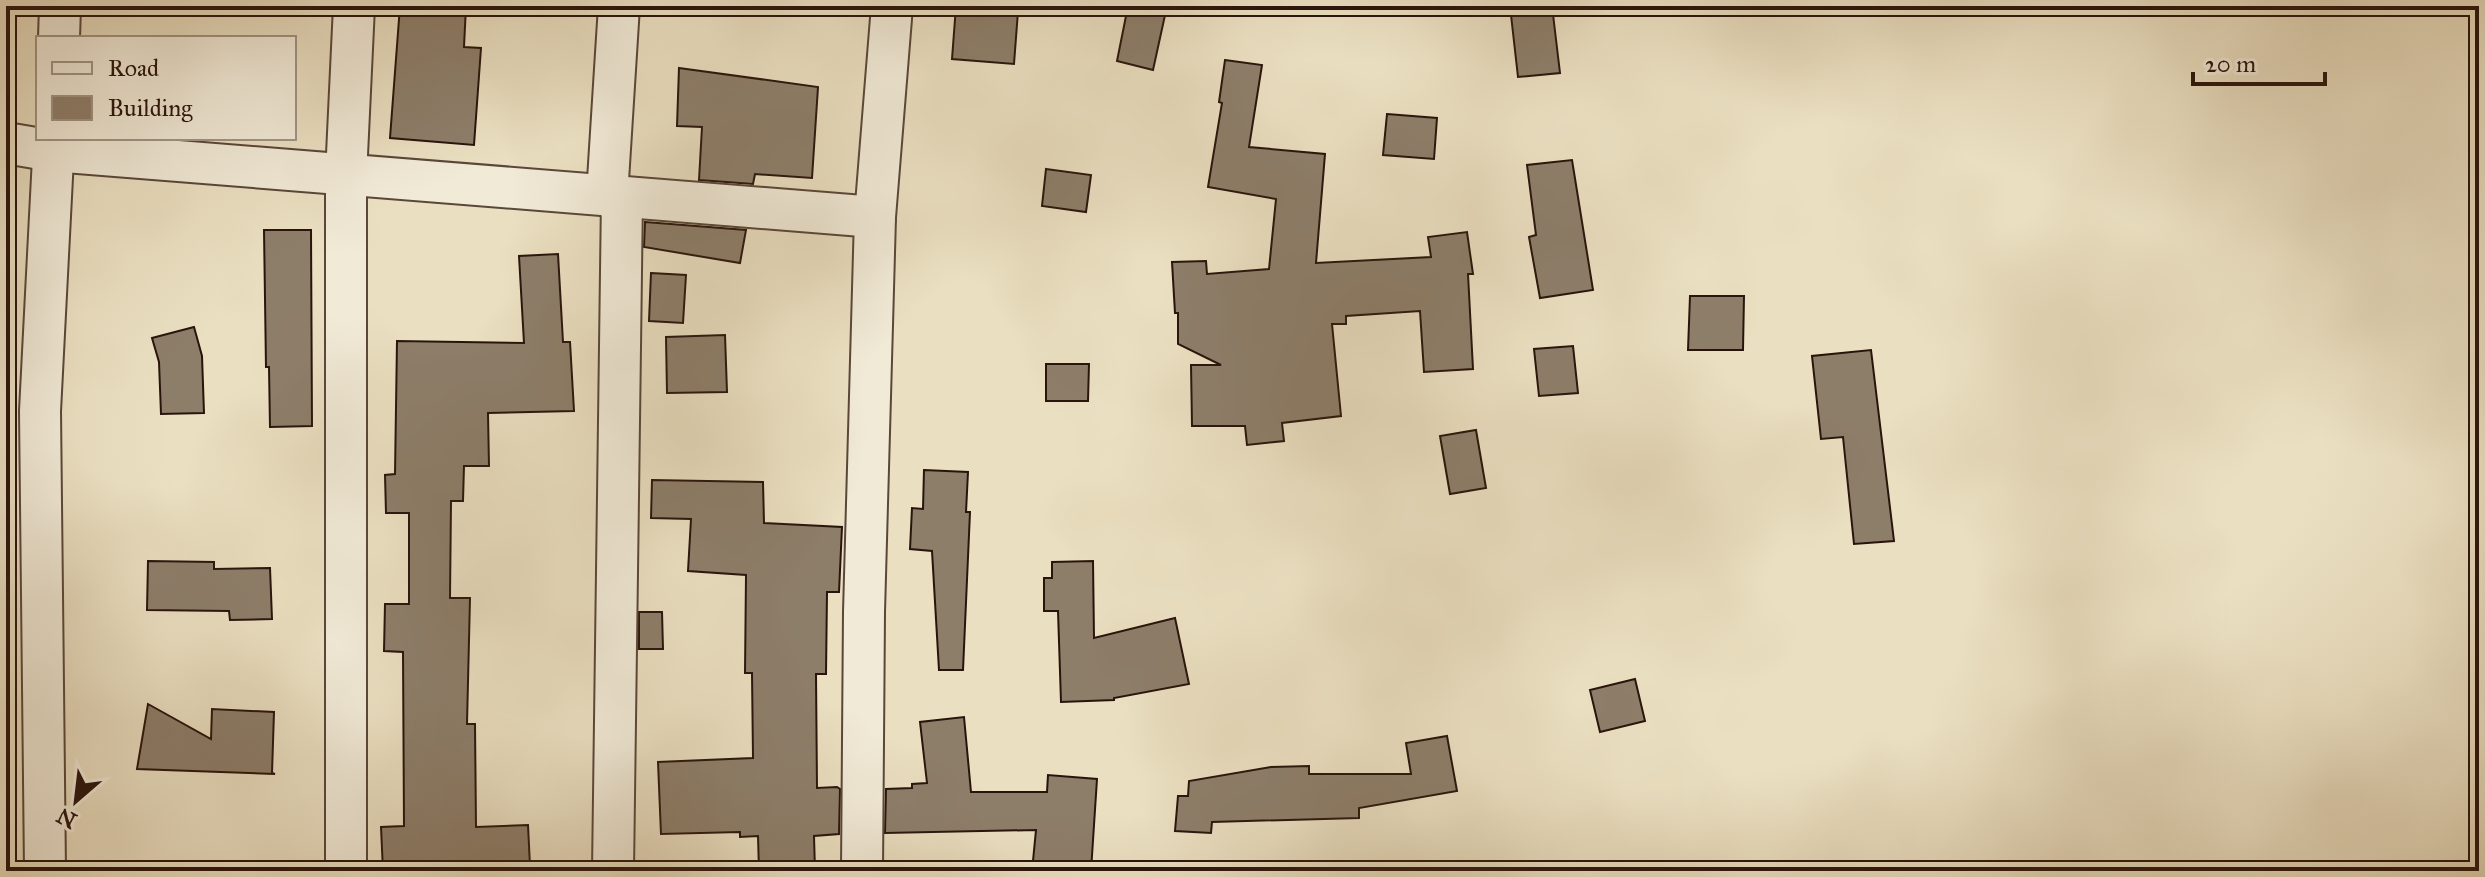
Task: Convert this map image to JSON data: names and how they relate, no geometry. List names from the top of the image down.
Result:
{
  "legend": ["Road", "Building"],
  "scale_bar": "20 m",
  "north": "bottom left"
}
